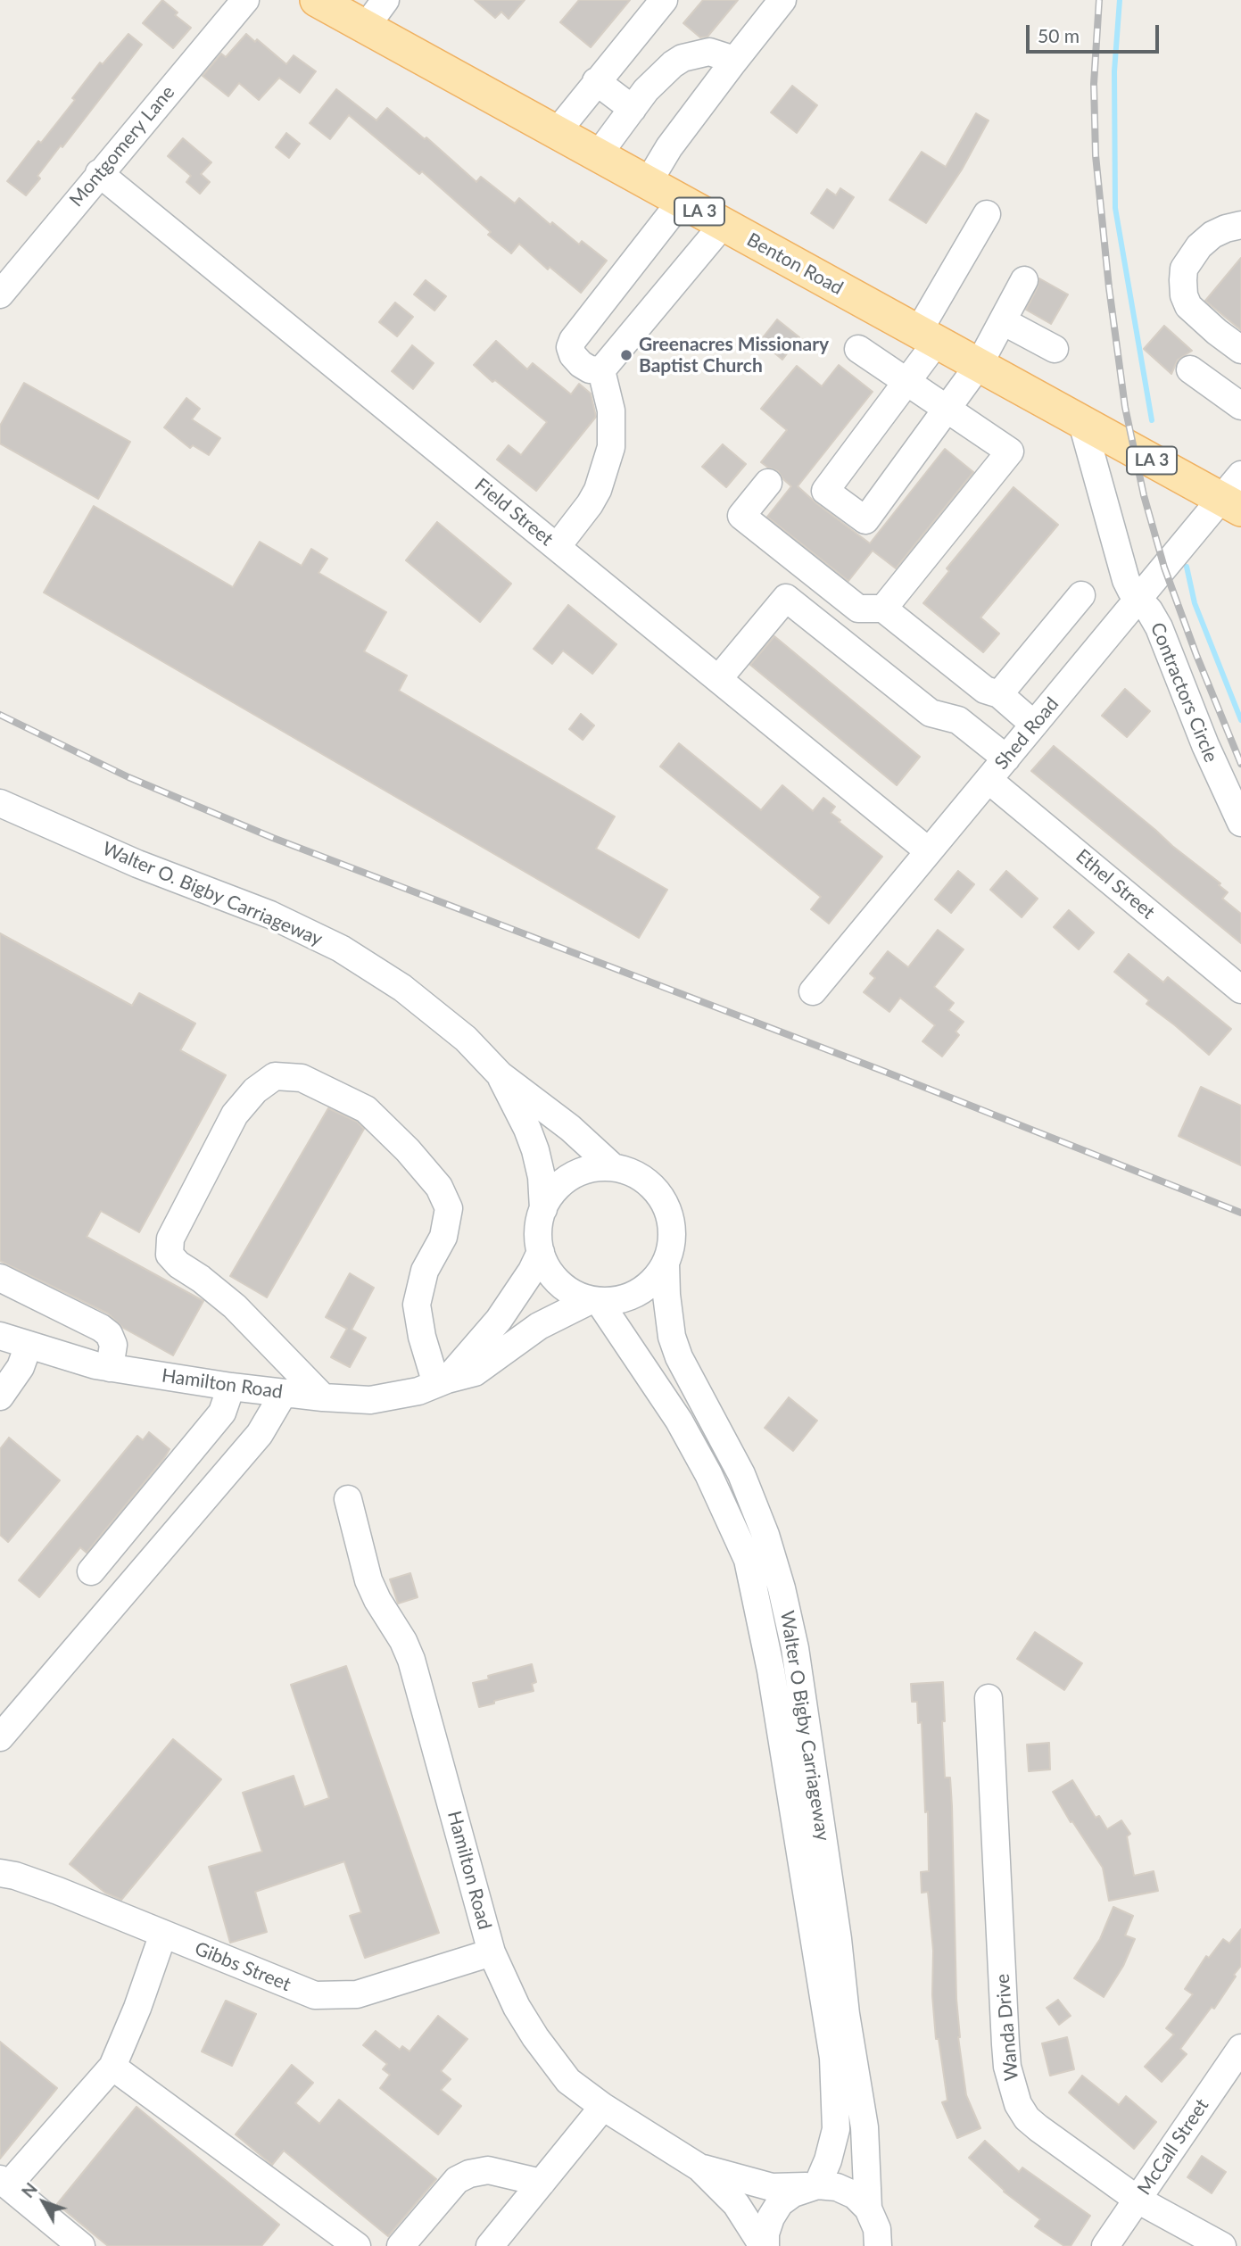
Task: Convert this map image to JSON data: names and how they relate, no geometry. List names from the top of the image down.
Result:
{
  "streets": {
    "main road": ["LA 3", "Benton Road"],
    "street": [
      "Montgomery Lane",
      "Field Street",
      "Contractors Circle",
      "Shed Road",
      "Ethel Street",
      "Walter O. Bigby Carriageway",
      "Hamilton Road",
      "Walter O Bigby Carriageway",
      "Gibbs Street",
      "Wanda Drive",
      "McCall Street"
    ]
  },
  "crossings": [
    ["Montgomery Lane", "Field Street"],
    ["Benton Road", "Contractors Circle"],
    ["Benton Road", "Shed Road"],
    ["Field Street", "Shed Road"],
    ["Contractors Circle", "Shed Road"],
    ["Shed Road", "Ethel Street"],
    ["Walter O. Bigby Carriageway", "Hamilton Road"],
    ["Walter O. Bigby Carriageway", "Walter O Bigby Carriageway"],
    ["Hamilton Road", "Walter O Bigby Carriageway"],
    ["Hamilton Road", "Gibbs Street"],
    ["Wanda Drive", "McCall Street"]
  ],
  "places": ["Greenacres Missionary Baptist Church"],
  "scale_bar": "50 m",
  "north": "top left"
}
